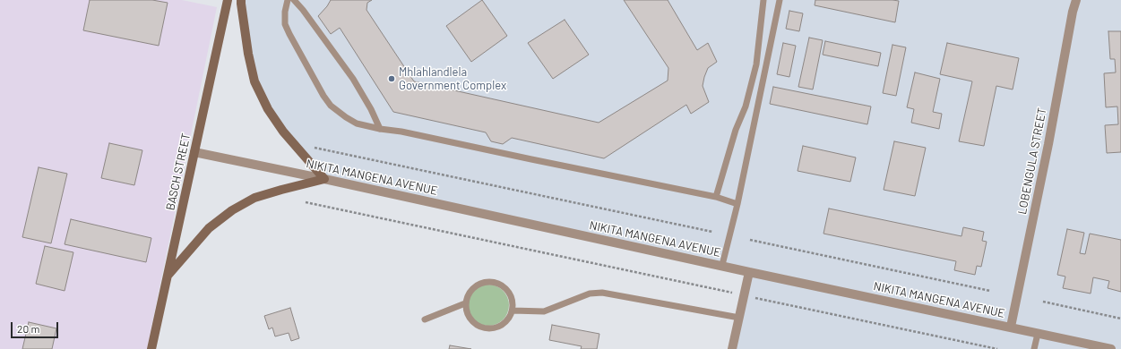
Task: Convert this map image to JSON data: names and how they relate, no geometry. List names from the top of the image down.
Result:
{
  "streets": {
    "street": ["LOBENGULA STREET", "BASCH STREET", "NIKITA MANGENA AVENUE"]
  },
  "crossings": [
    ["LOBENGULA STREET", "NIKITA MANGENA AVENUE"],
    ["BASCH STREET", "NIKITA MANGENA AVENUE"]
  ],
  "places": ["Mhlahlandlela Government Complex"],
  "scale_bar": "20 m"
}
